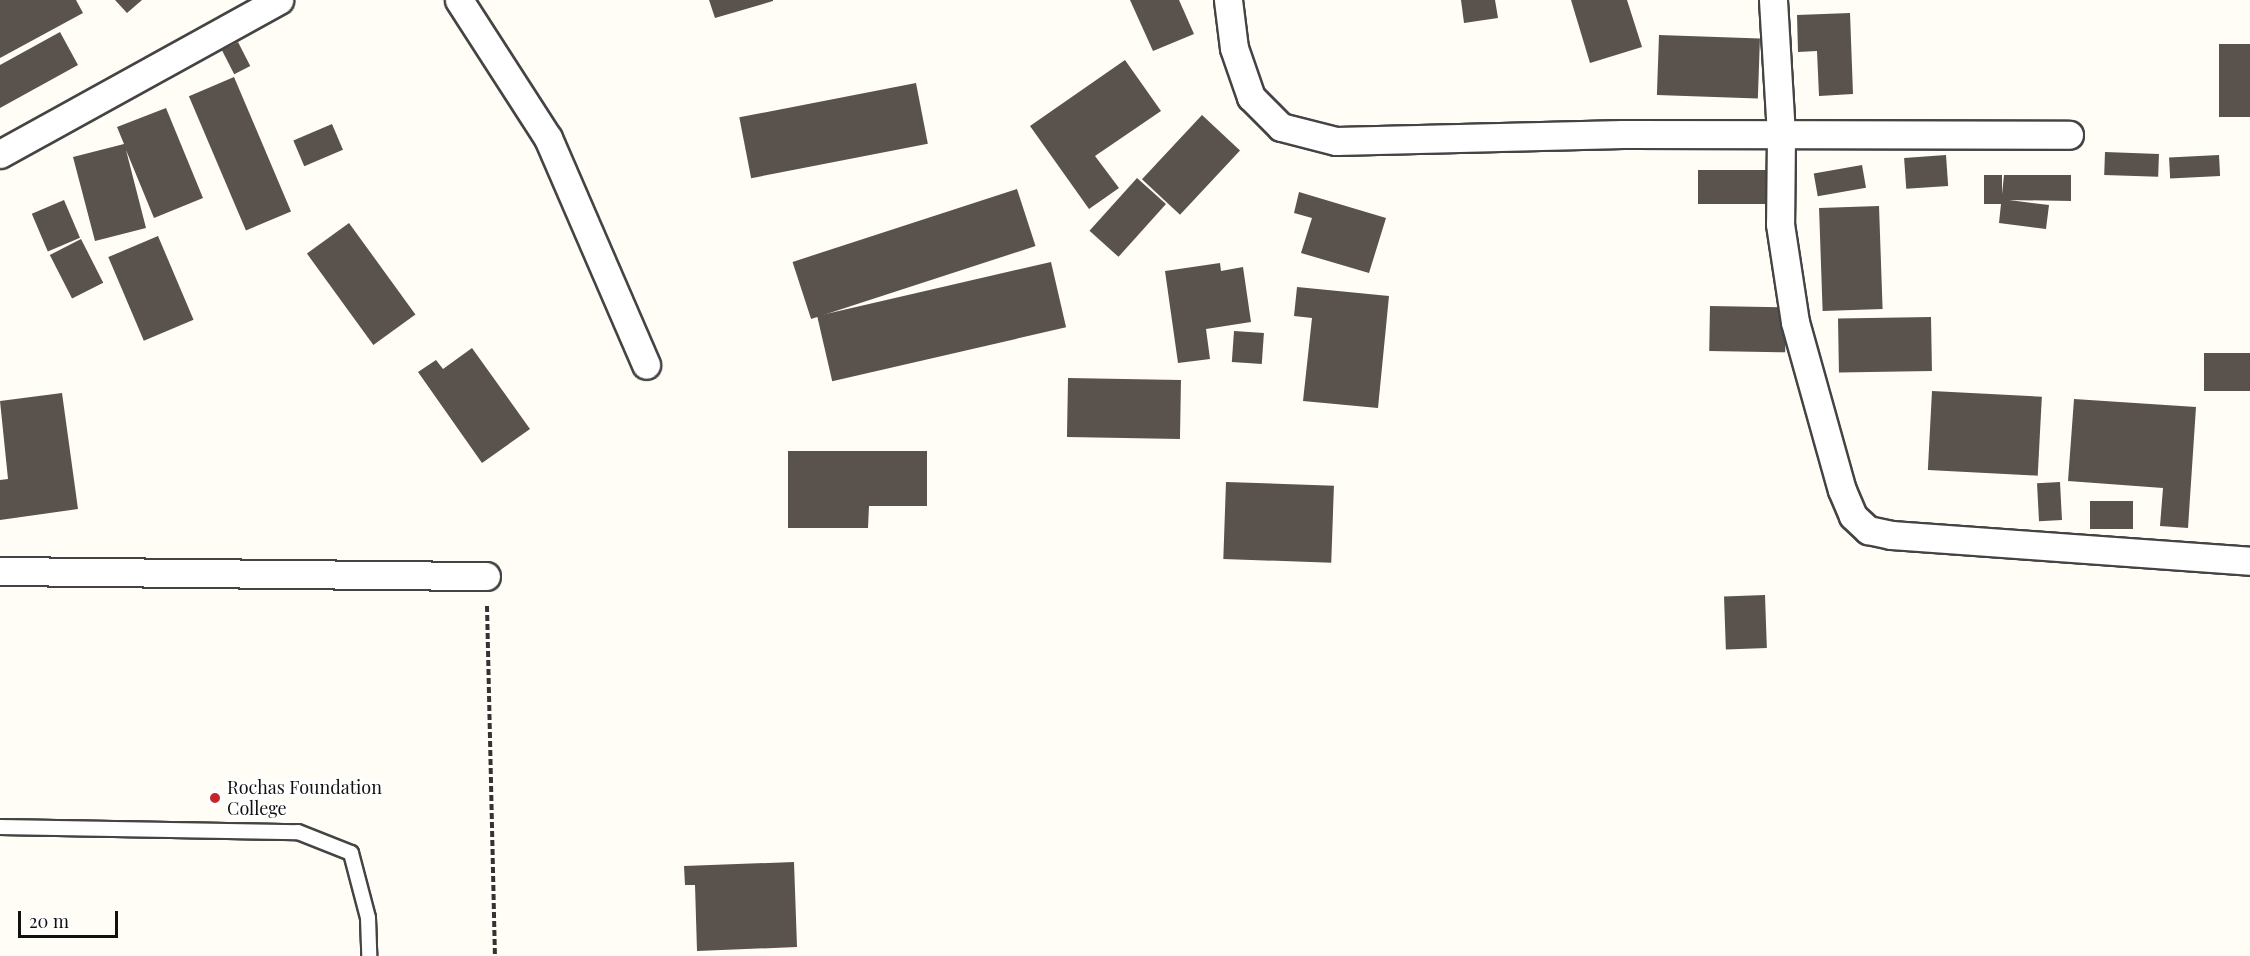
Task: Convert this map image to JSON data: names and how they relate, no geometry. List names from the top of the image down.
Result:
{
  "places": ["Rochas Foundation College"],
  "scale_bar": "20 m"
}
